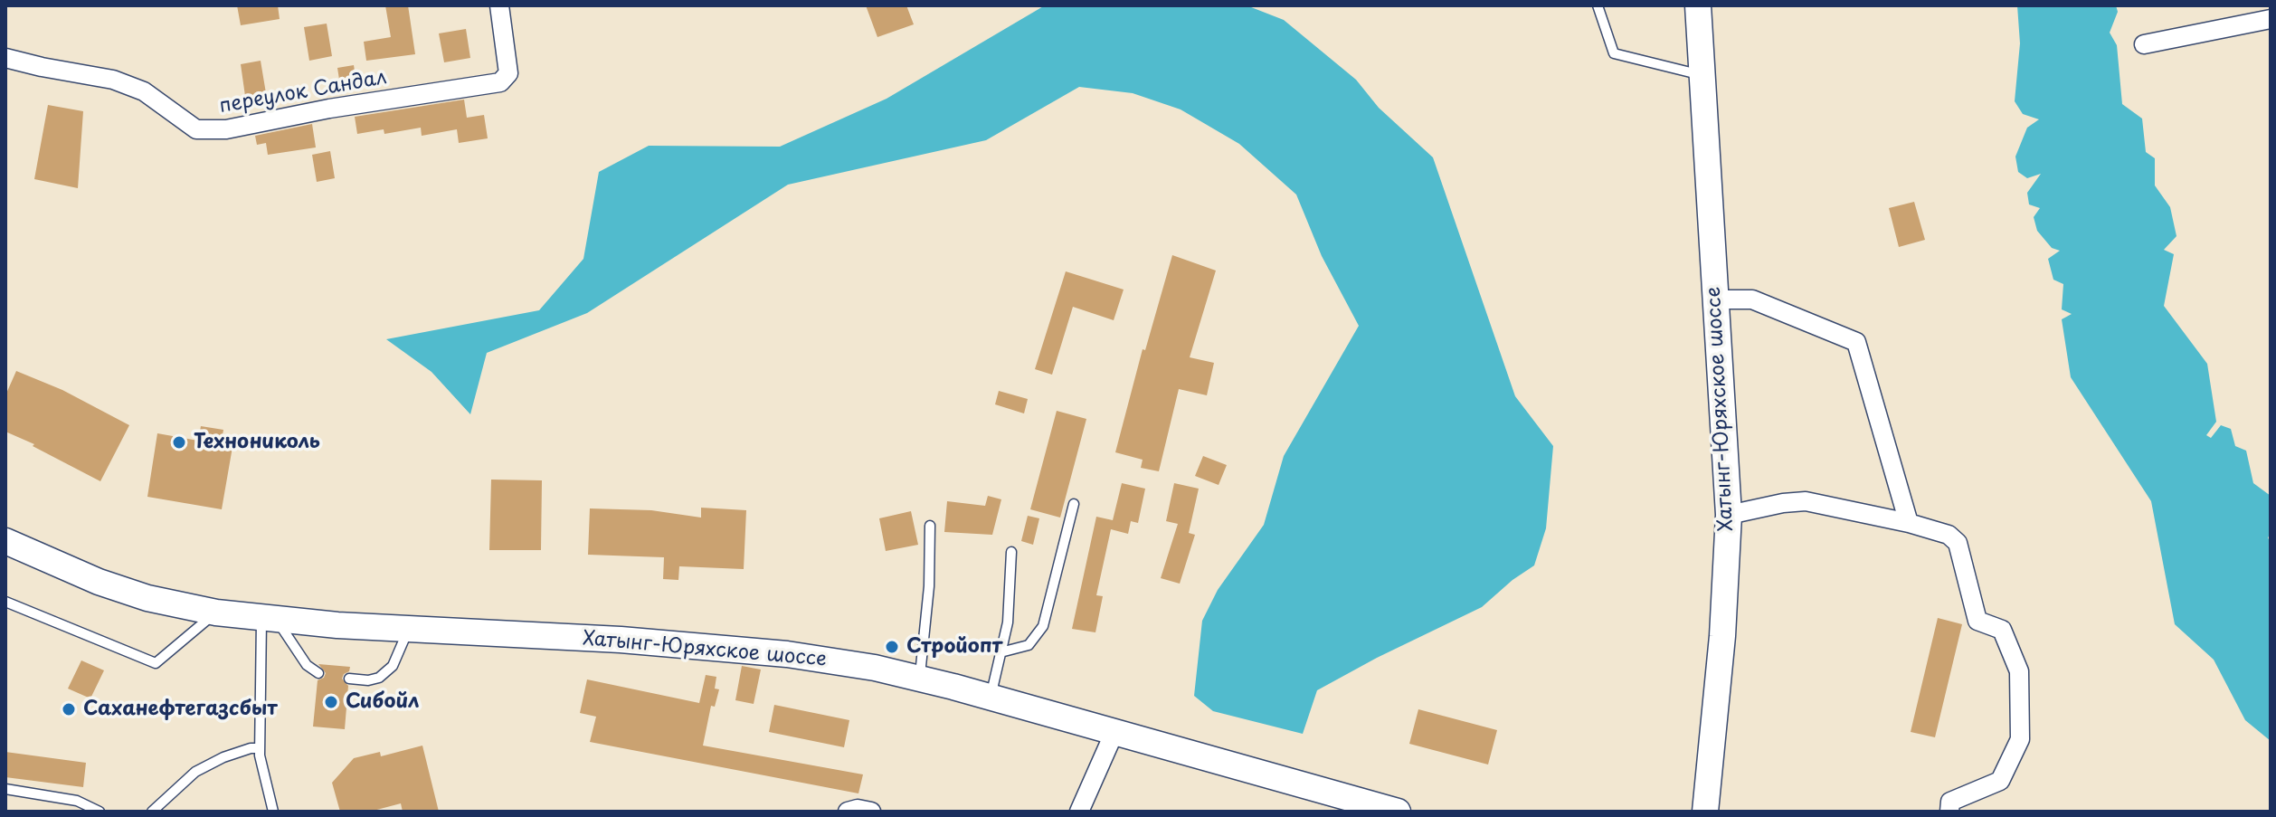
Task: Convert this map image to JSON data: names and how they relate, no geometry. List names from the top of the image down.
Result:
{
  "streets": {
    "main road": ["Хатынг-Юряхское шоссе"],
    "street": ["переулок Сандал"]
  },
  "places": [
    "Технониколь",
    "Стройопт",
    "Сибойл",
    "Саханефтегазсбыт"
  ]
}
